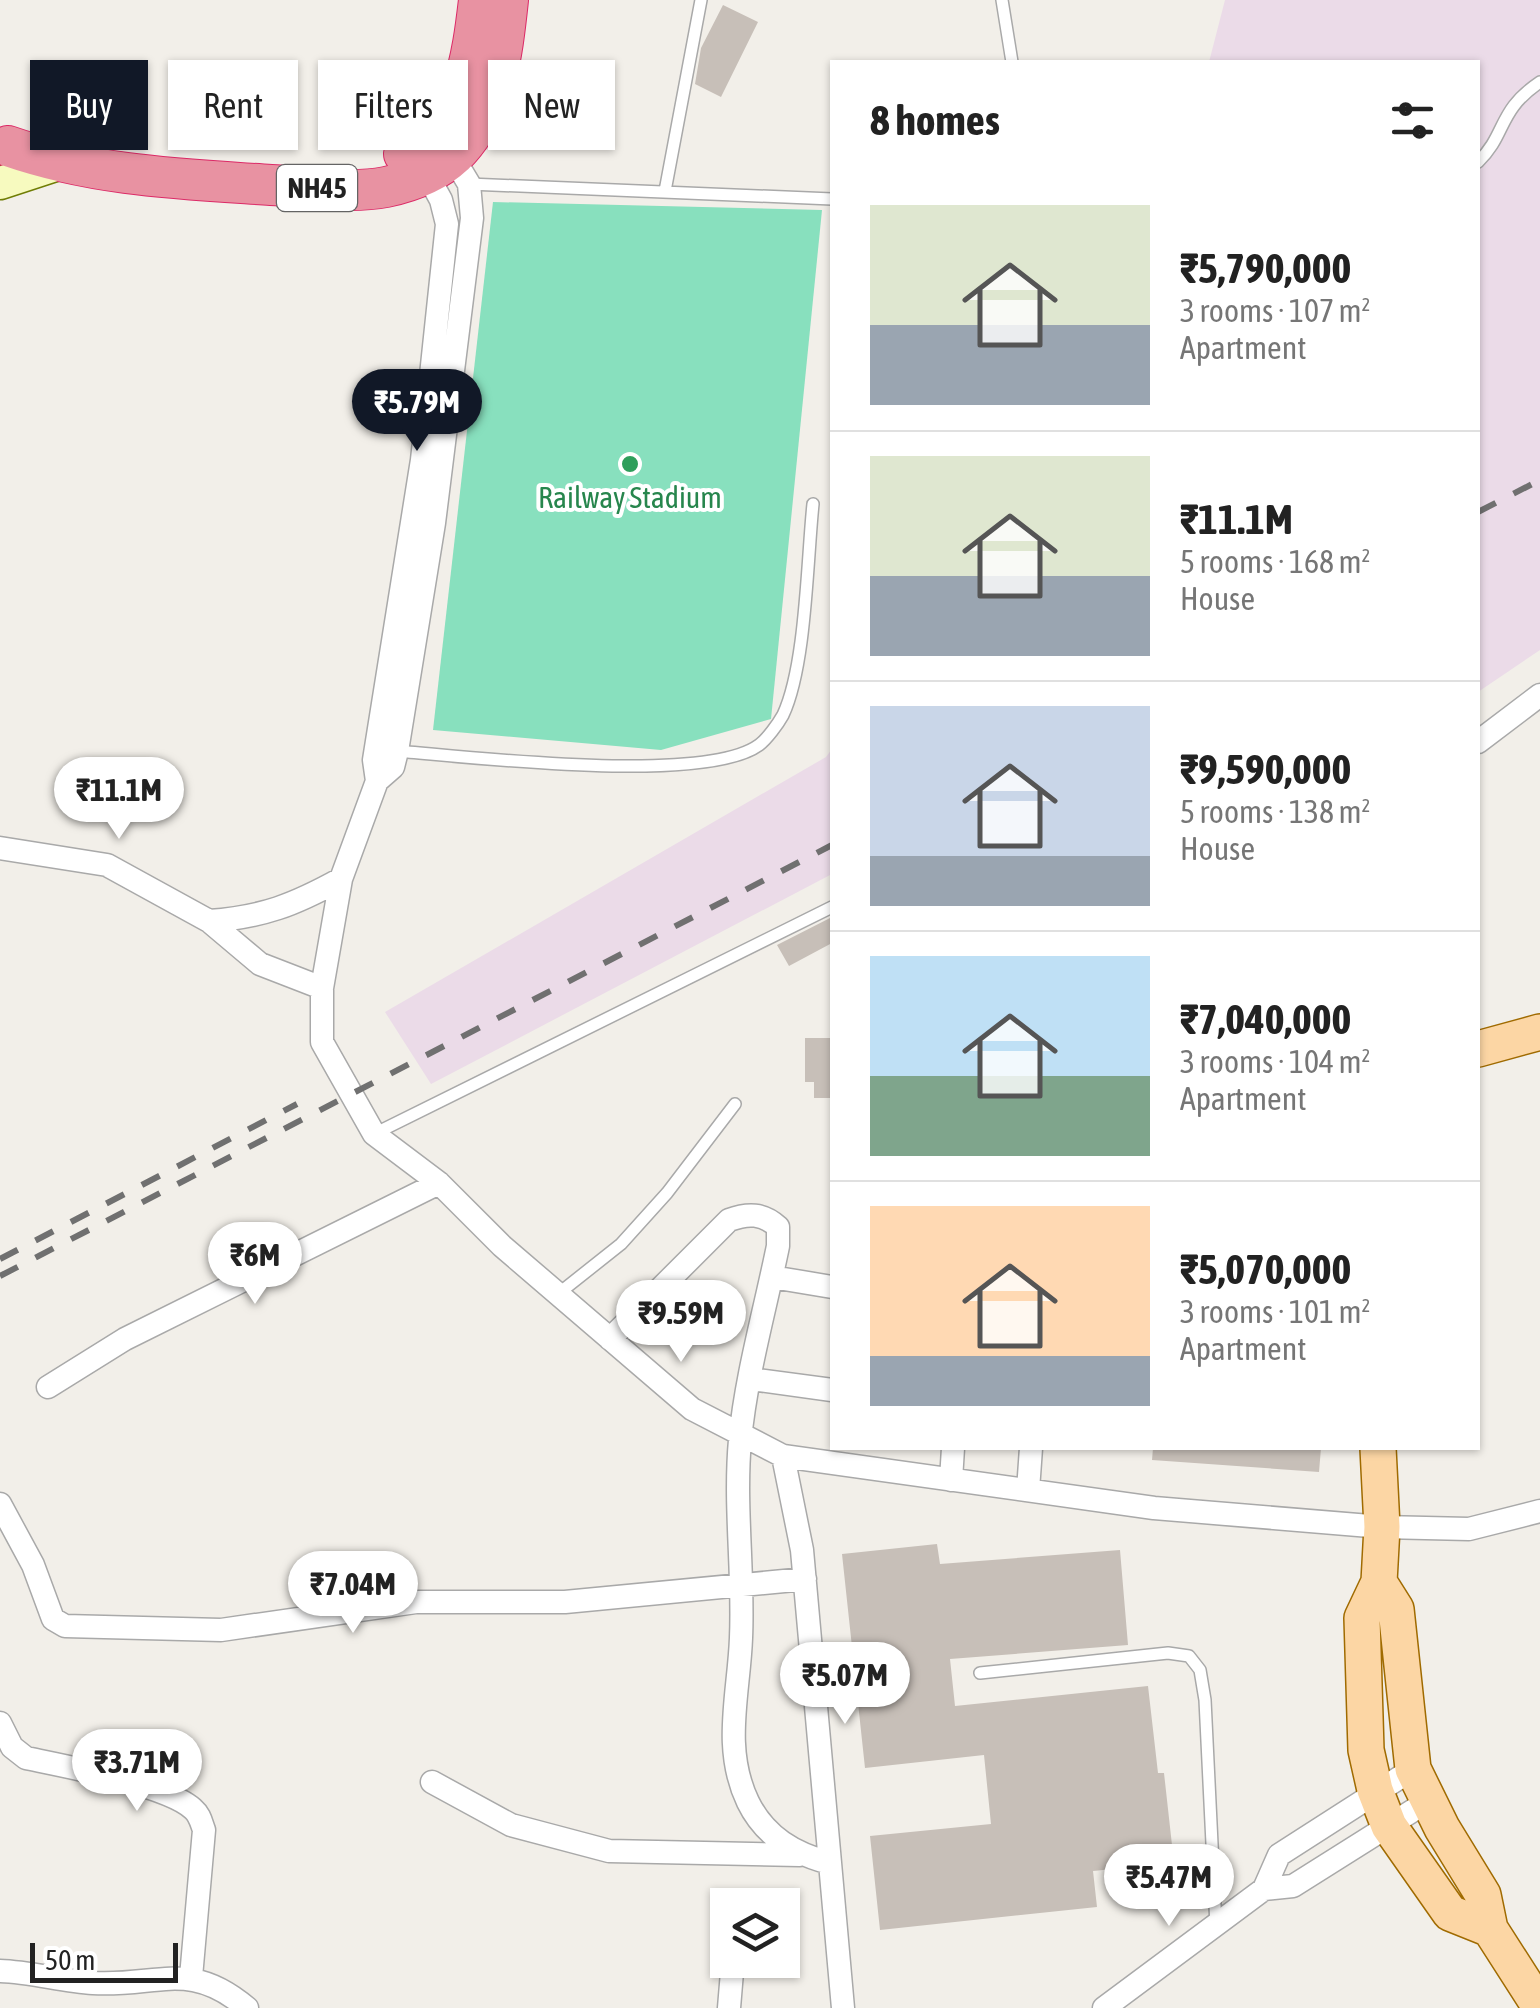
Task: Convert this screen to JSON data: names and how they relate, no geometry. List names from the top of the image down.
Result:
{
  "streets": {
    "highway": ["NH45"]
  },
  "places": ["Railway Stadium"],
  "scale_bar": "50 m",
  "page": {
    "chip": [
      "Buy",
      "Rent",
      "Filters",
      "New"
    ],
    "heading": "8 homes",
    "list": [
      {
        "name": "₹5,790,000",
        "note": "3 rooms · 107 m² · Apartment"
      },
      {
        "name": "₹11.1M",
        "note": "5 rooms · 168 m² · House"
      },
      {
        "name": "₹9,590,000",
        "note": "5 rooms · 138 m² · House"
      },
      {
        "name": "₹7,040,000",
        "note": "3 rooms · 104 m² · Apartment"
      },
      {
        "name": "₹5,070,000",
        "note": "3 rooms · 101 m² · Apartment"
      }
    ],
    "price": [
      "₹5.79M",
      "₹11.1M",
      "₹6M",
      "₹9.59M",
      "₹7.04M",
      "₹5.07M",
      "₹3.71M",
      "₹5.47M"
    ],
    "scale": "50 m"
  }
}
